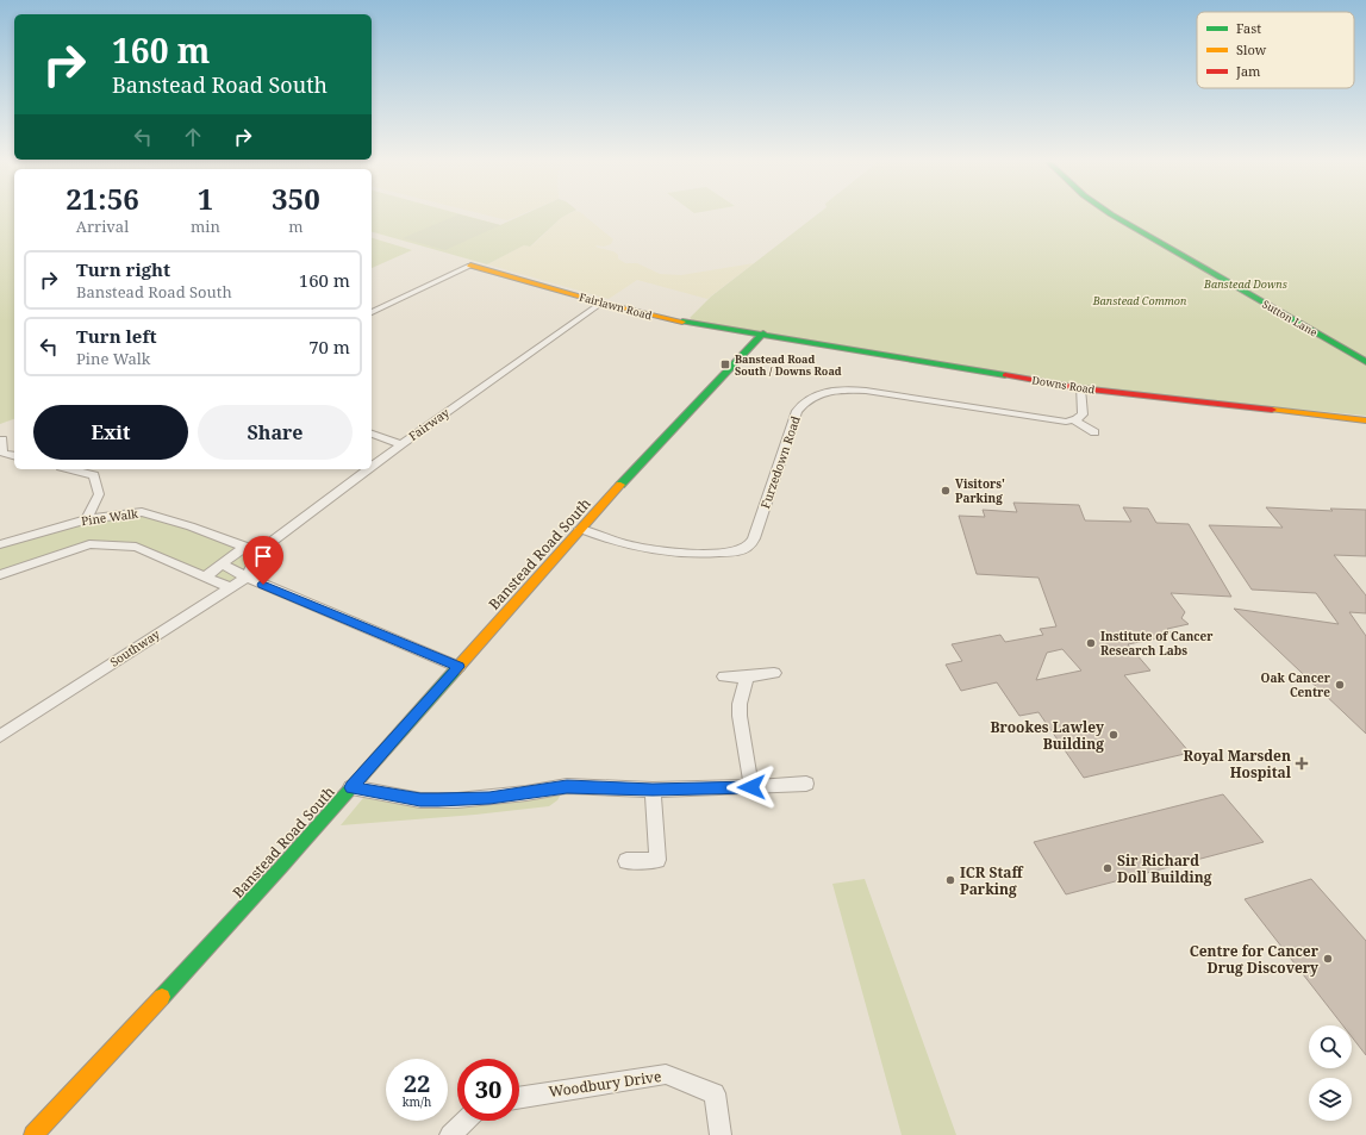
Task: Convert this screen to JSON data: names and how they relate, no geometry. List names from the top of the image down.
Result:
{
  "streets": {
    "street": [
      "Fairlawn Road",
      "Sutton Lane",
      "Downs Road",
      "Fairway",
      "Furzedown Road",
      "Pine Walk",
      "Banstead Road South",
      "Southway",
      "Woodbury Drive"
    ]
  },
  "crossings": [
    ["Fairlawn Road", "Downs Road"],
    ["Fairlawn Road", "Fairway"],
    ["Fairlawn Road", "Banstead Road South"],
    ["Downs Road", "Banstead Road South"],
    ["Fairway", "Pine Walk"],
    ["Furzedown Road", "Banstead Road South"],
    ["Pine Walk", "Southway"]
  ],
  "parks": ["Banstead Downs", "Banstead Common"],
  "places": {
    "transit": ["Banstead Road South / Downs Road"],
    "other": [
      "Visitors' Parking",
      "Institute of Cancer Research Labs",
      "Oak Cancer Centre",
      "Brookes Lawley Building",
      "Sir Richard Doll Building",
      "ICR Staff Parking",
      "Centre for Cancer Drug Discovery"
    ],
    "health": ["Royal Marsden Hospital"]
  },
  "legend": ["Fast", "Slow", "Jam"],
  "page": {
    "turn": ["160 m", "Banstead Road South"],
    "eta": [
      "21:56",
      "Arrival",
      "1",
      "min",
      "350",
      "m"
    ],
    "list": [
      {
        "name": "Turn right",
        "note": "Banstead Road South",
        "value": "160 m"
      },
      {
        "name": "Turn left",
        "note": "Pine Walk",
        "value": "70 m"
      }
    ],
    "buttons": ["Exit", "Share"],
    "speed": "22 km/h",
    "limit": "30"
  }
}
